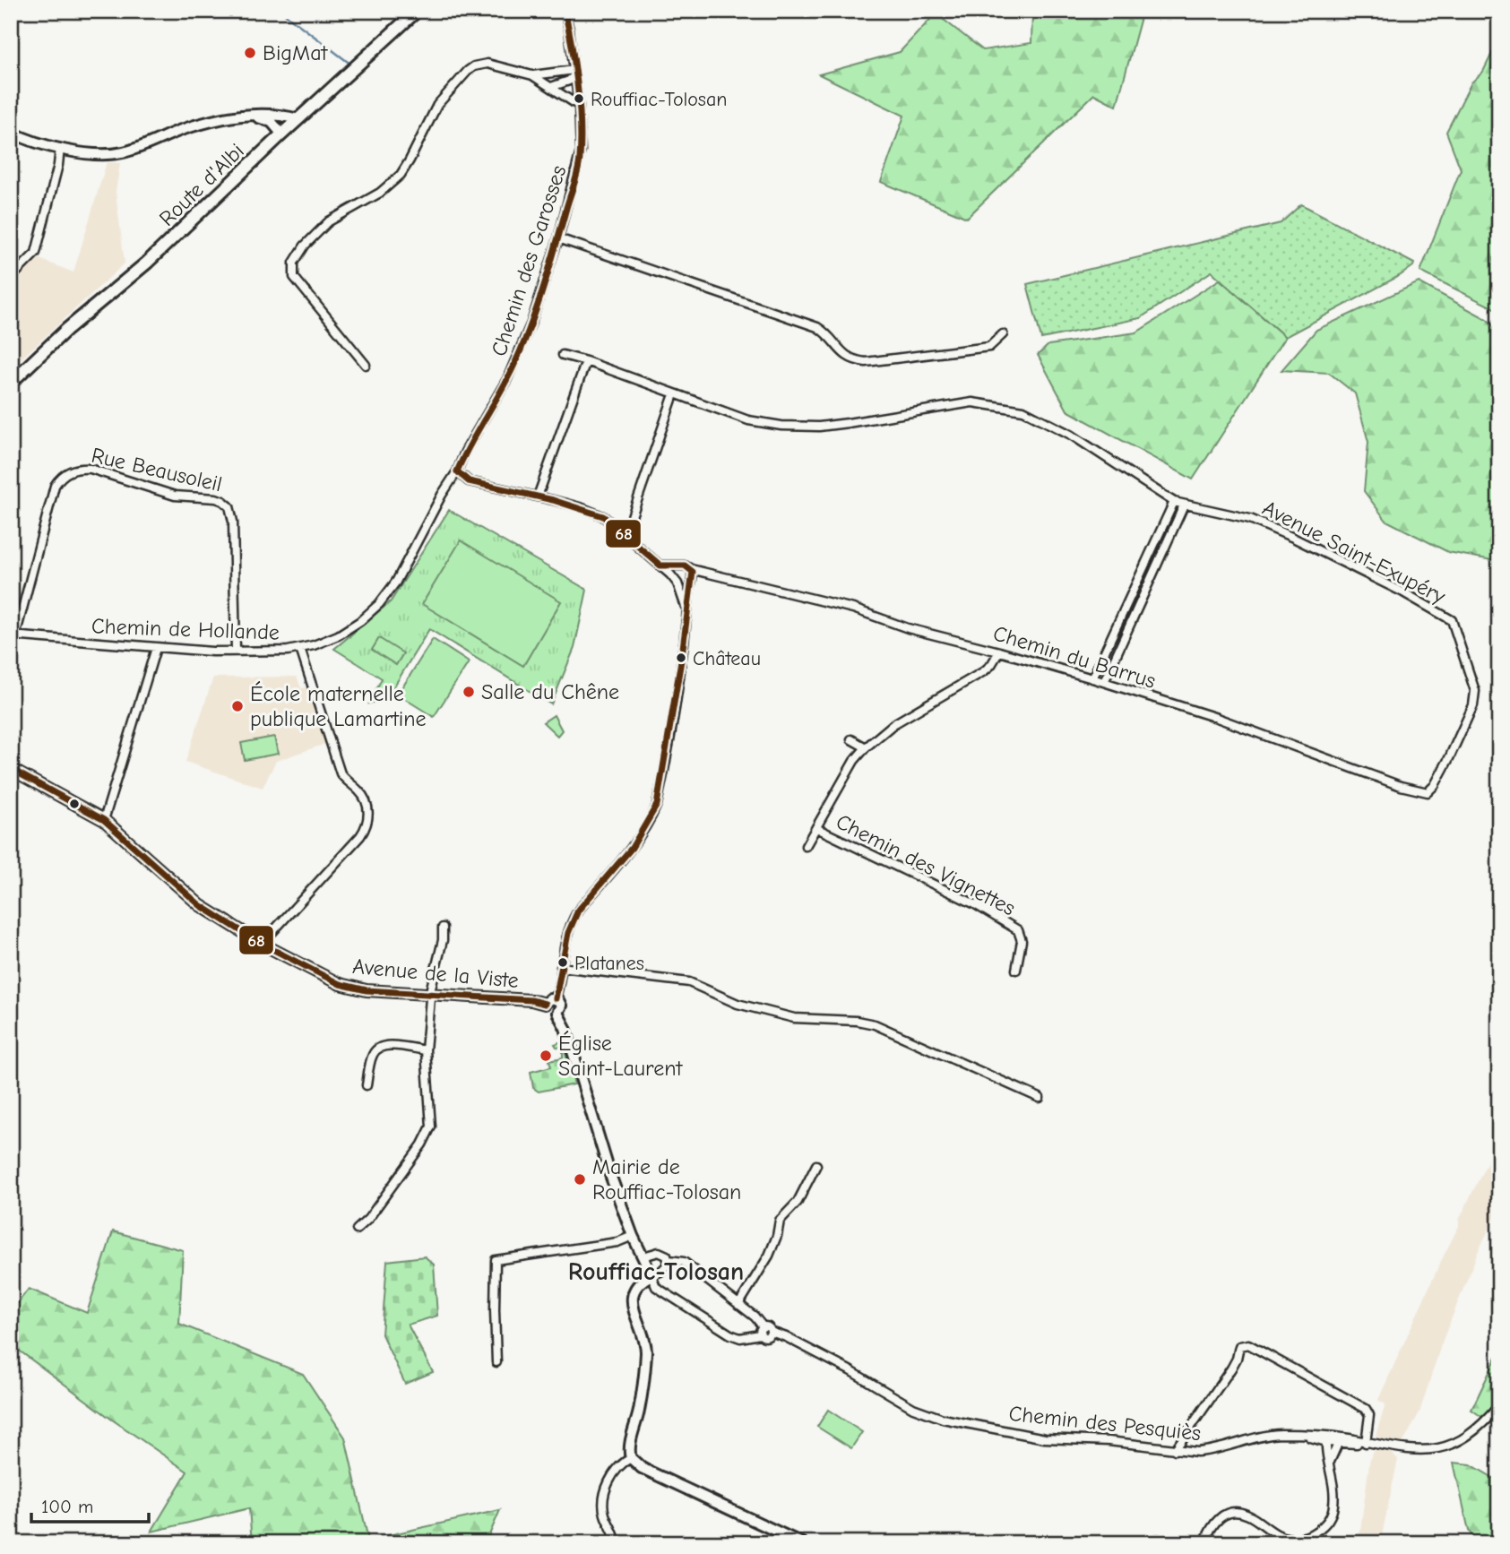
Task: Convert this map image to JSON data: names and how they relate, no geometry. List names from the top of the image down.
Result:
{
  "streets": {
    "main road": ["Route d'Albi"],
    "street": [
      "Chemin des Garosses",
      "Rue Beausoleil",
      "Avenue Saint-Exupéry",
      "Chemin de Hollande",
      "Chemin du Barrus",
      "Chemin des Vignettes",
      "Avenue de la Viste",
      "Chemin des Pesquiès"
    ]
  },
  "crossings": [
    ["Chemin des Garosses", "Chemin de Hollande"],
    ["Rue Beausoleil", "Chemin de Hollande"],
    ["Avenue Saint-Exupéry", "Chemin du Barrus"]
  ],
  "districts": ["Rouffiac-Tolosan"],
  "places": [
    "BigMat",
    "Rouffiac-Tolosan",
    "Château",
    "Salle du Chêne",
    "École maternelle publique Lamartine",
    "Platanes",
    "Église Saint-Laurent",
    "Mairie de Rouffiac-Tolosan"
  ],
  "lines": ["transit line 68"],
  "scale_bar": "100 m"
}
